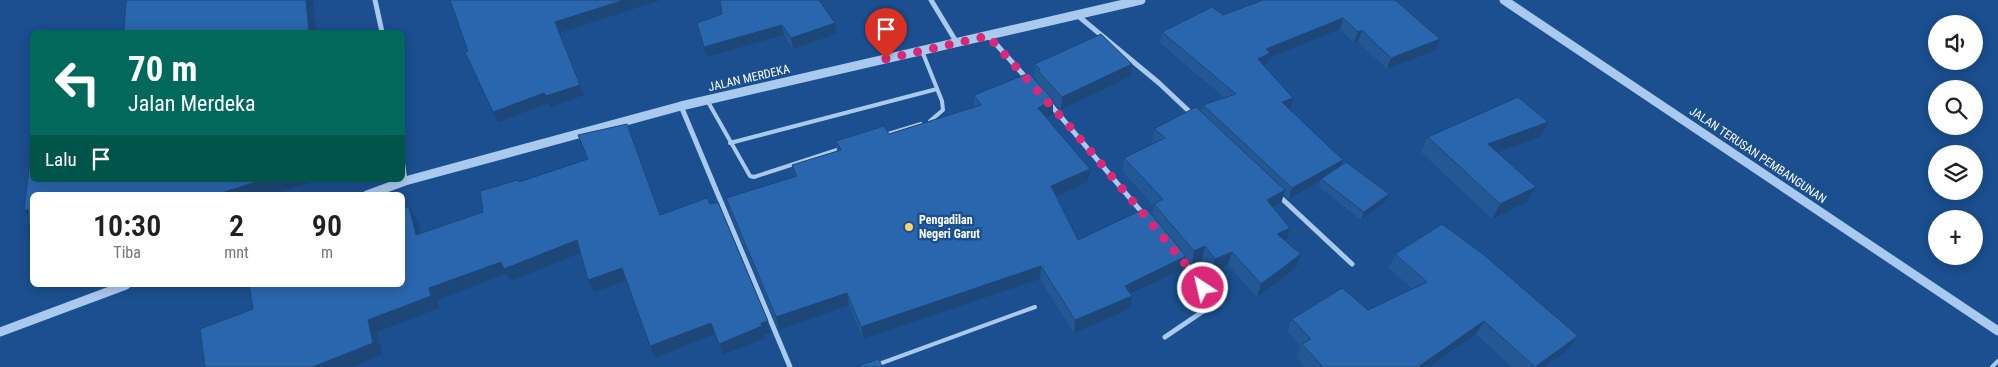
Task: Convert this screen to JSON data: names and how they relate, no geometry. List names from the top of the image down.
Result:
{
  "streets": {
    "street": ["JALAN MERDEKA", "JALAN TERUSAN PEMBANGUNAN"]
  },
  "places": ["Pengadilan Negeri Garut"],
  "page": {
    "map_buttons": "+",
    "turn": ["70 m", "Jalan Merdeka"],
    "then": "Lalu",
    "eta": [
      "10:30",
      "Tiba",
      "2",
      "mnt",
      "90",
      "m"
    ]
  }
}
